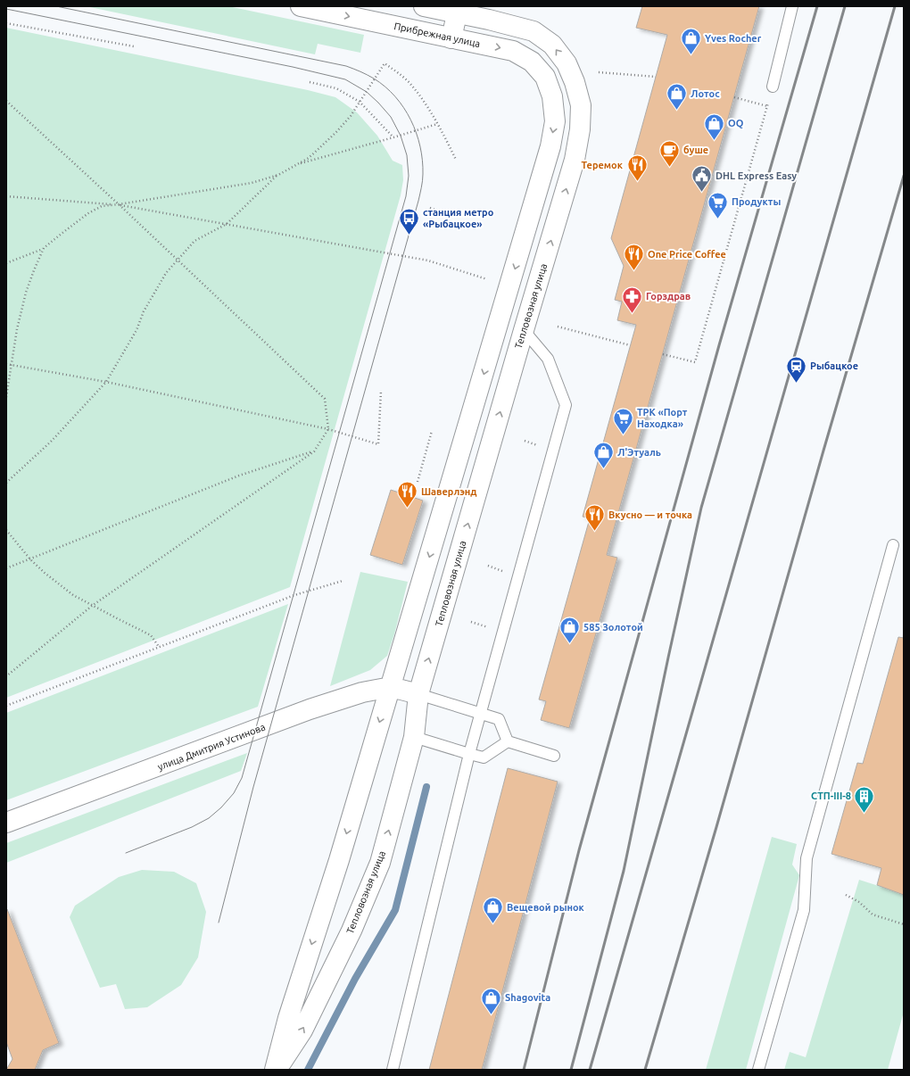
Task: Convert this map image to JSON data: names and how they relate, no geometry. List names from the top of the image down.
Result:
{
  "streets": {
    "street": ["Прибрежная улица", "Тепловозная улица", "улица Дмитрия Устинова"]
  },
  "crossings": [
    ["Прибрежная улица", "Тепловозная улица"],
    ["Тепловозная улица", "улица Дмитрия Устинова"]
  ],
  "one_way": ["Прибрежная улица"],
  "places": {
    "shop": [
      "Yves Rocher",
      "Лотос",
      "OQ",
      "Л'Этуаль",
      "585 Золотой",
      "Вещевой рынок",
      "Shagovita"
    ],
    "cafe": ["буше"],
    "restaurant": [
      "Теремок",
      "One Price Coffee",
      "Шаверлэнд",
      "Вкусно — и точка"
    ],
    "public building": ["DHL Express Easy"],
    "supermarket": ["Продукты", "ТРК «Порт Находка»"],
    "bus stop": ["станция метро «Рыбацкое»"],
    "pharmacy": ["Горздрав"],
    "station": ["Рыбацкое"],
    "building": ["СТП-III-8"]
  }
}
